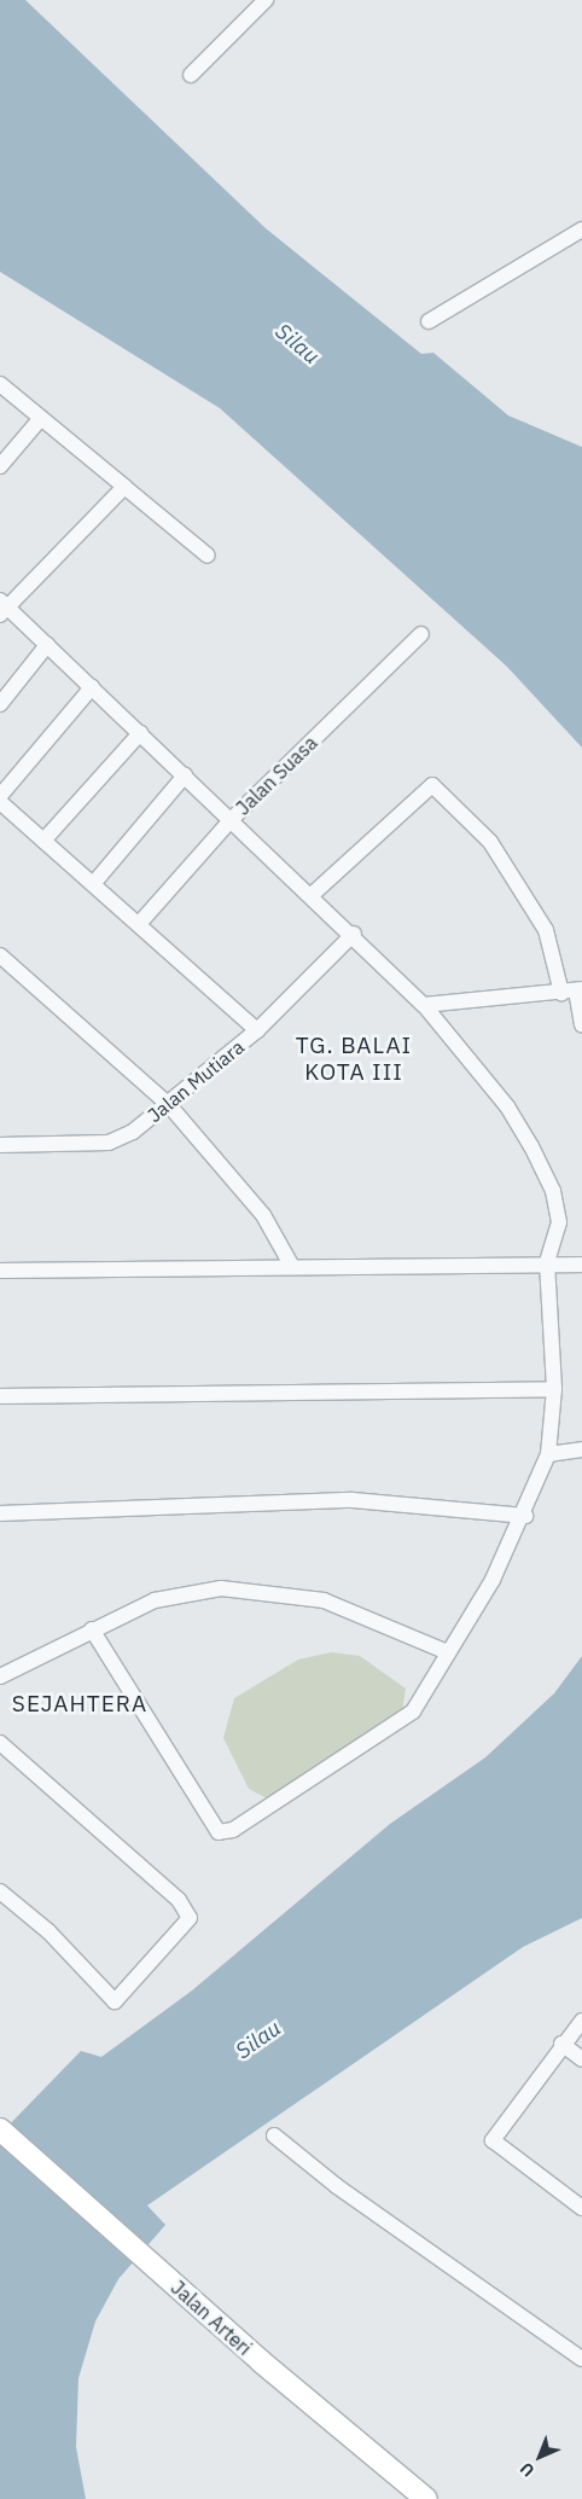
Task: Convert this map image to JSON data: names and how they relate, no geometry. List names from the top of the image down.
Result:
{
  "streets": {
    "street": ["Jalan Suasa", "Jalan Mutiara", "Jalan Arteri"]
  },
  "districts": ["TG. BALAI KOTA III", "SEJAHTERA"],
  "water": ["Silau"],
  "north": "bottom left"
}
